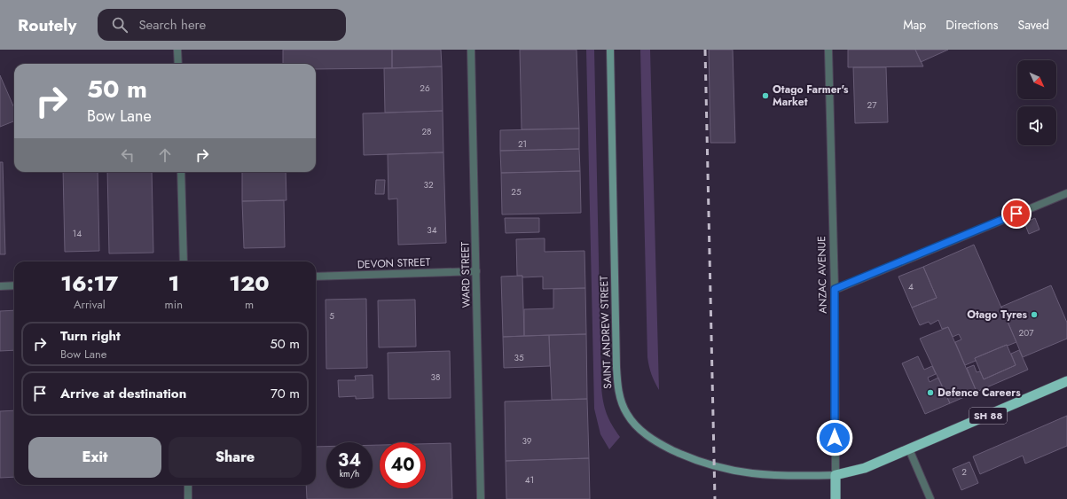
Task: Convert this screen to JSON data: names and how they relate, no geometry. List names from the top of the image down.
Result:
{
  "streets": {
    "highway": ["ANZAC AVENUE", "SAINT ANDREW STREET", "SH 88"],
    "street": ["DEVON STREET", "WARD STREET"]
  },
  "crossings": [
    ["DEVON STREET", "WARD STREET"],
    ["ANZAC AVENUE", "SAINT ANDREW STREET"]
  ],
  "places": ["Otago Farmer's Market", "Otago Tyres", "Defence Careers"],
  "house_numbers": [
    "26",
    "27",
    "28",
    "21",
    "32",
    "25",
    "34",
    "14",
    "4",
    "5",
    "207",
    "35",
    "38",
    "39",
    "2",
    "41"
  ],
  "north": "bottom right",
  "page": {
    "header": "Routely",
    "search": "Search here",
    "nav": ["Map", "Directions", "Saved"],
    "turn": ["50 m", "Bow Lane"],
    "eta": [
      "16:17",
      "Arrival",
      "1",
      "min",
      "120",
      "m"
    ],
    "list": [
      {
        "name": "Turn right",
        "note": "Bow Lane",
        "value": "50 m"
      },
      {
        "name": "Arrive at destination",
        "value": "70 m"
      }
    ],
    "buttons": ["Exit", "Share"],
    "speed": "34 km/h",
    "limit": "40"
  }
}
